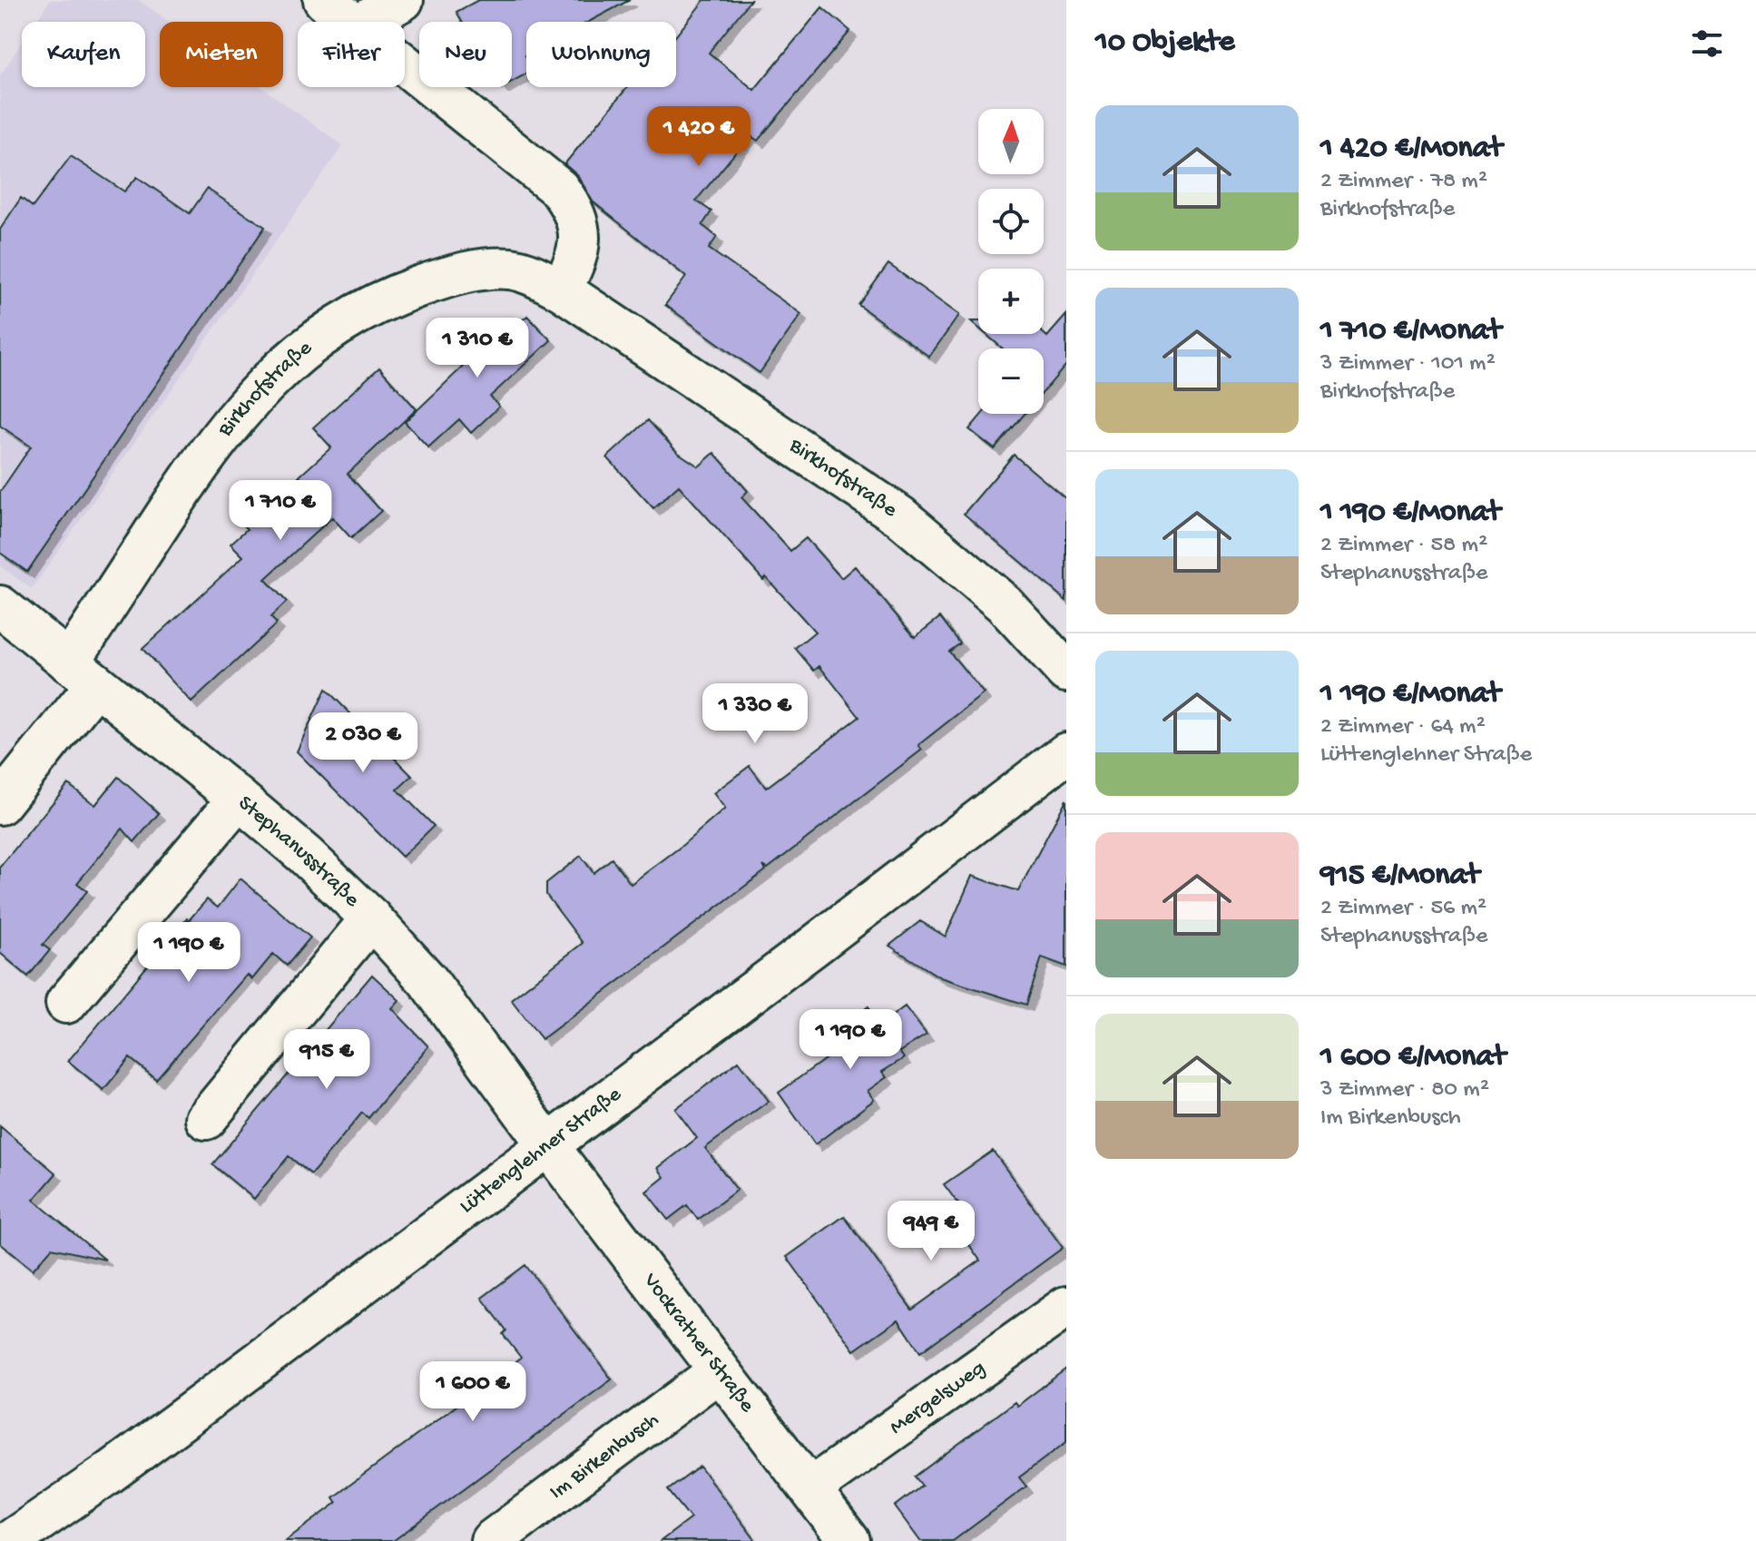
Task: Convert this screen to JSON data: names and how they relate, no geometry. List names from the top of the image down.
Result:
{
  "streets": {
    "street": [
      "Birkhofstraße",
      "Stephanusstraße",
      "Lüttenglehner Straße",
      "Vockrather Straße",
      "Mergelsweg",
      "Im Birkenbusch"
    ]
  },
  "crossings": [
    ["Birkhofstraße", "Stephanusstraße"],
    ["Stephanusstraße", "Lüttenglehner Straße"],
    ["Stephanusstraße", "Vockrather Straße"],
    ["Lüttenglehner Straße", "Vockrather Straße"],
    ["Vockrather Straße", "Mergelsweg"],
    ["Vockrather Straße", "Im Birkenbusch"]
  ],
  "north": "top",
  "page": {
    "heading": "10 Objekte",
    "chip": [
      "Kaufen",
      "Mieten",
      "Filter",
      "Neu",
      "Wohnung"
    ],
    "list": [
      {
        "name": "1 420 €/Monat",
        "note": "2 Zimmer · 78 m² · Birkhofstraße"
      },
      {
        "name": "1 710 €/Monat",
        "note": "3 Zimmer · 101 m² · Birkhofstraße"
      },
      {
        "name": "1 190 €/Monat",
        "note": "2 Zimmer · 58 m² · Stephanusstraße"
      },
      {
        "name": "1 190 €/Monat",
        "note": "2 Zimmer · 64 m² · Lüttenglehner Straße"
      },
      {
        "name": "915 €/Monat",
        "note": "2 Zimmer · 56 m² · Stephanusstraße"
      },
      {
        "name": "1 600 €/Monat",
        "note": "3 Zimmer · 80 m² · Im Birkenbusch"
      }
    ],
    "price": [
      "1 420 €",
      "1 310 €",
      "1 710 €",
      "1 330 €",
      "2 030 €",
      "1 190 €",
      "1 190 €",
      "915 €",
      "949 €",
      "1 600 €"
    ],
    "map_buttons": ["+", "−"]
  }
}
